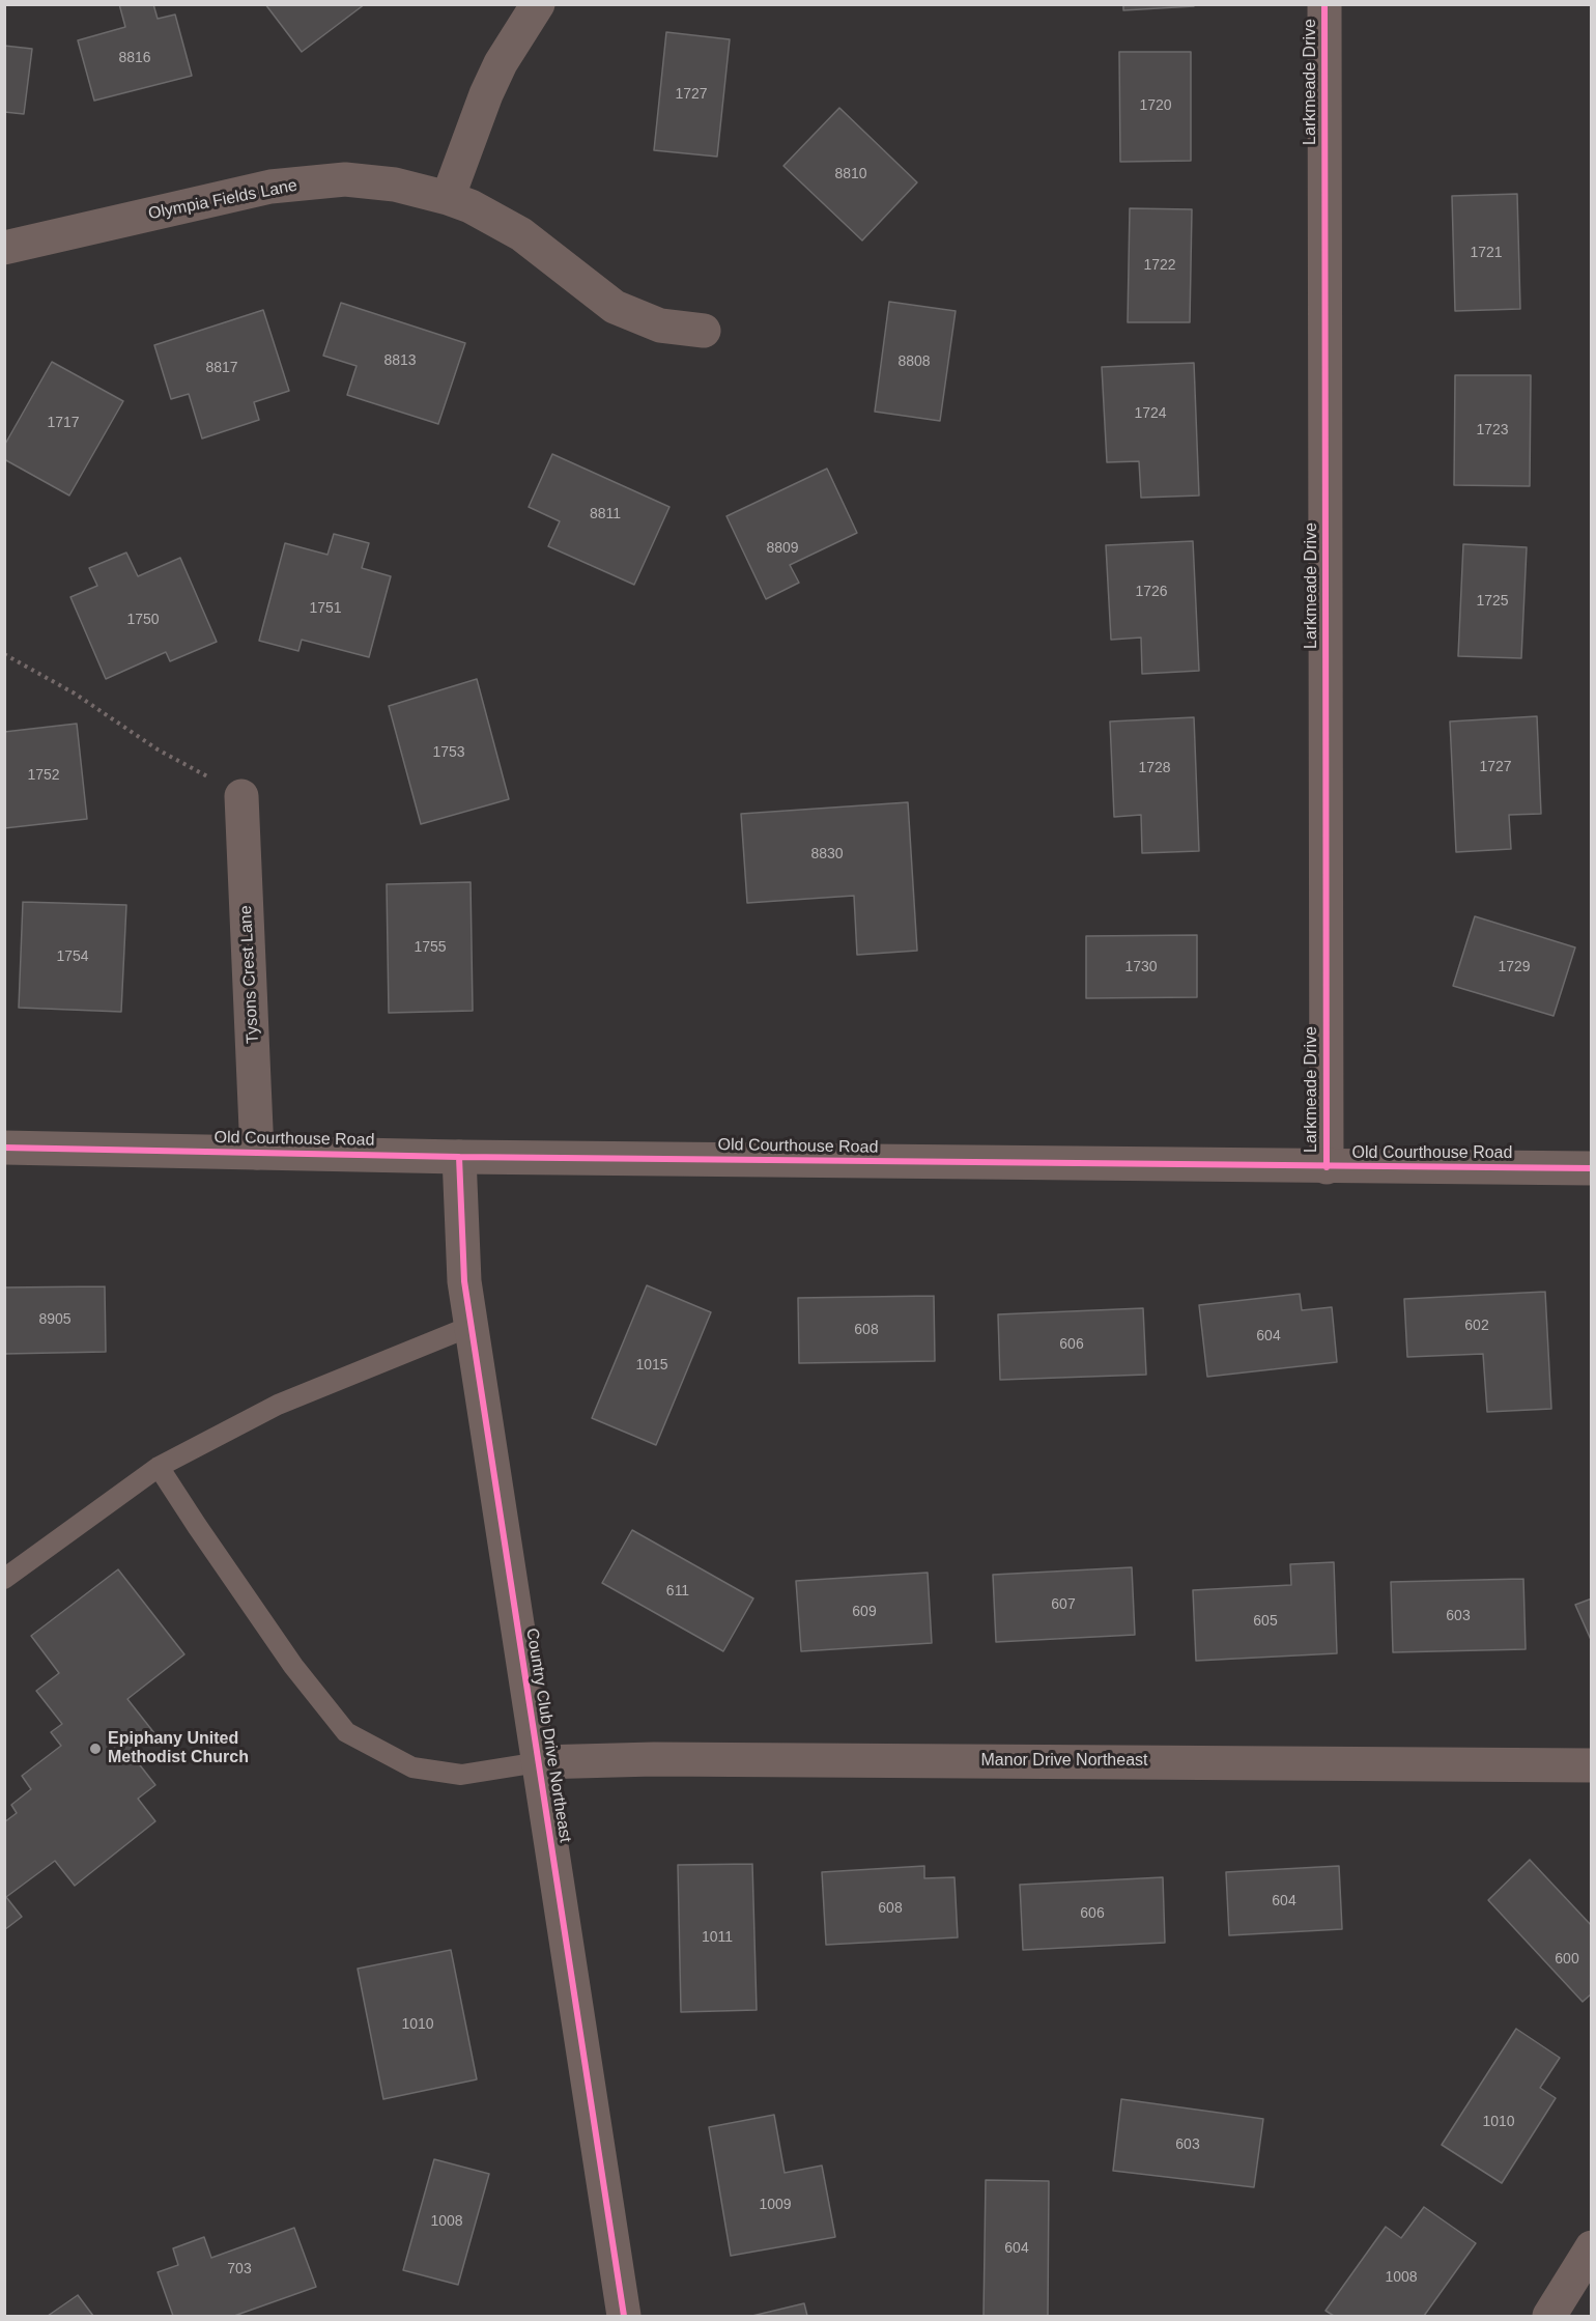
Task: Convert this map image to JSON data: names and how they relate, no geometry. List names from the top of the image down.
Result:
{
  "streets": {
    "street": [
      "Larkmeade Drive",
      "Olympia Fields Lane",
      "Tysons Crest Lane",
      "Old Courthouse Road",
      "Country Club Drive Northeast",
      "Manor Drive Northeast"
    ]
  },
  "crossings": [
    ["Larkmeade Drive", "Old Courthouse Road"],
    ["Tysons Crest Lane", "Old Courthouse Road"],
    ["Old Courthouse Road", "Country Club Drive Northeast"],
    ["Country Club Drive Northeast", "Manor Drive Northeast"]
  ],
  "places": ["Epiphany United Methodist Church"],
  "house_numbers": [
    "8816",
    "1727",
    "1720",
    "8810",
    "1721",
    "1722",
    "8813",
    "8808",
    "8817",
    "1724",
    "1717",
    "1723",
    "8811",
    "8809",
    "1726",
    "1725",
    "1751",
    "1750",
    "1753",
    "1727",
    "1728",
    "1752",
    "8830",
    "1755",
    "1754",
    "1730",
    "1729",
    "8905",
    "602",
    "608",
    "604",
    "606",
    "1015",
    "611",
    "607",
    "609",
    "603",
    "605",
    "604",
    "608",
    "606",
    "1011",
    "600",
    "1010",
    "1010",
    "603",
    "1009",
    "1008",
    "604",
    "703",
    "1008"
  ]
}
